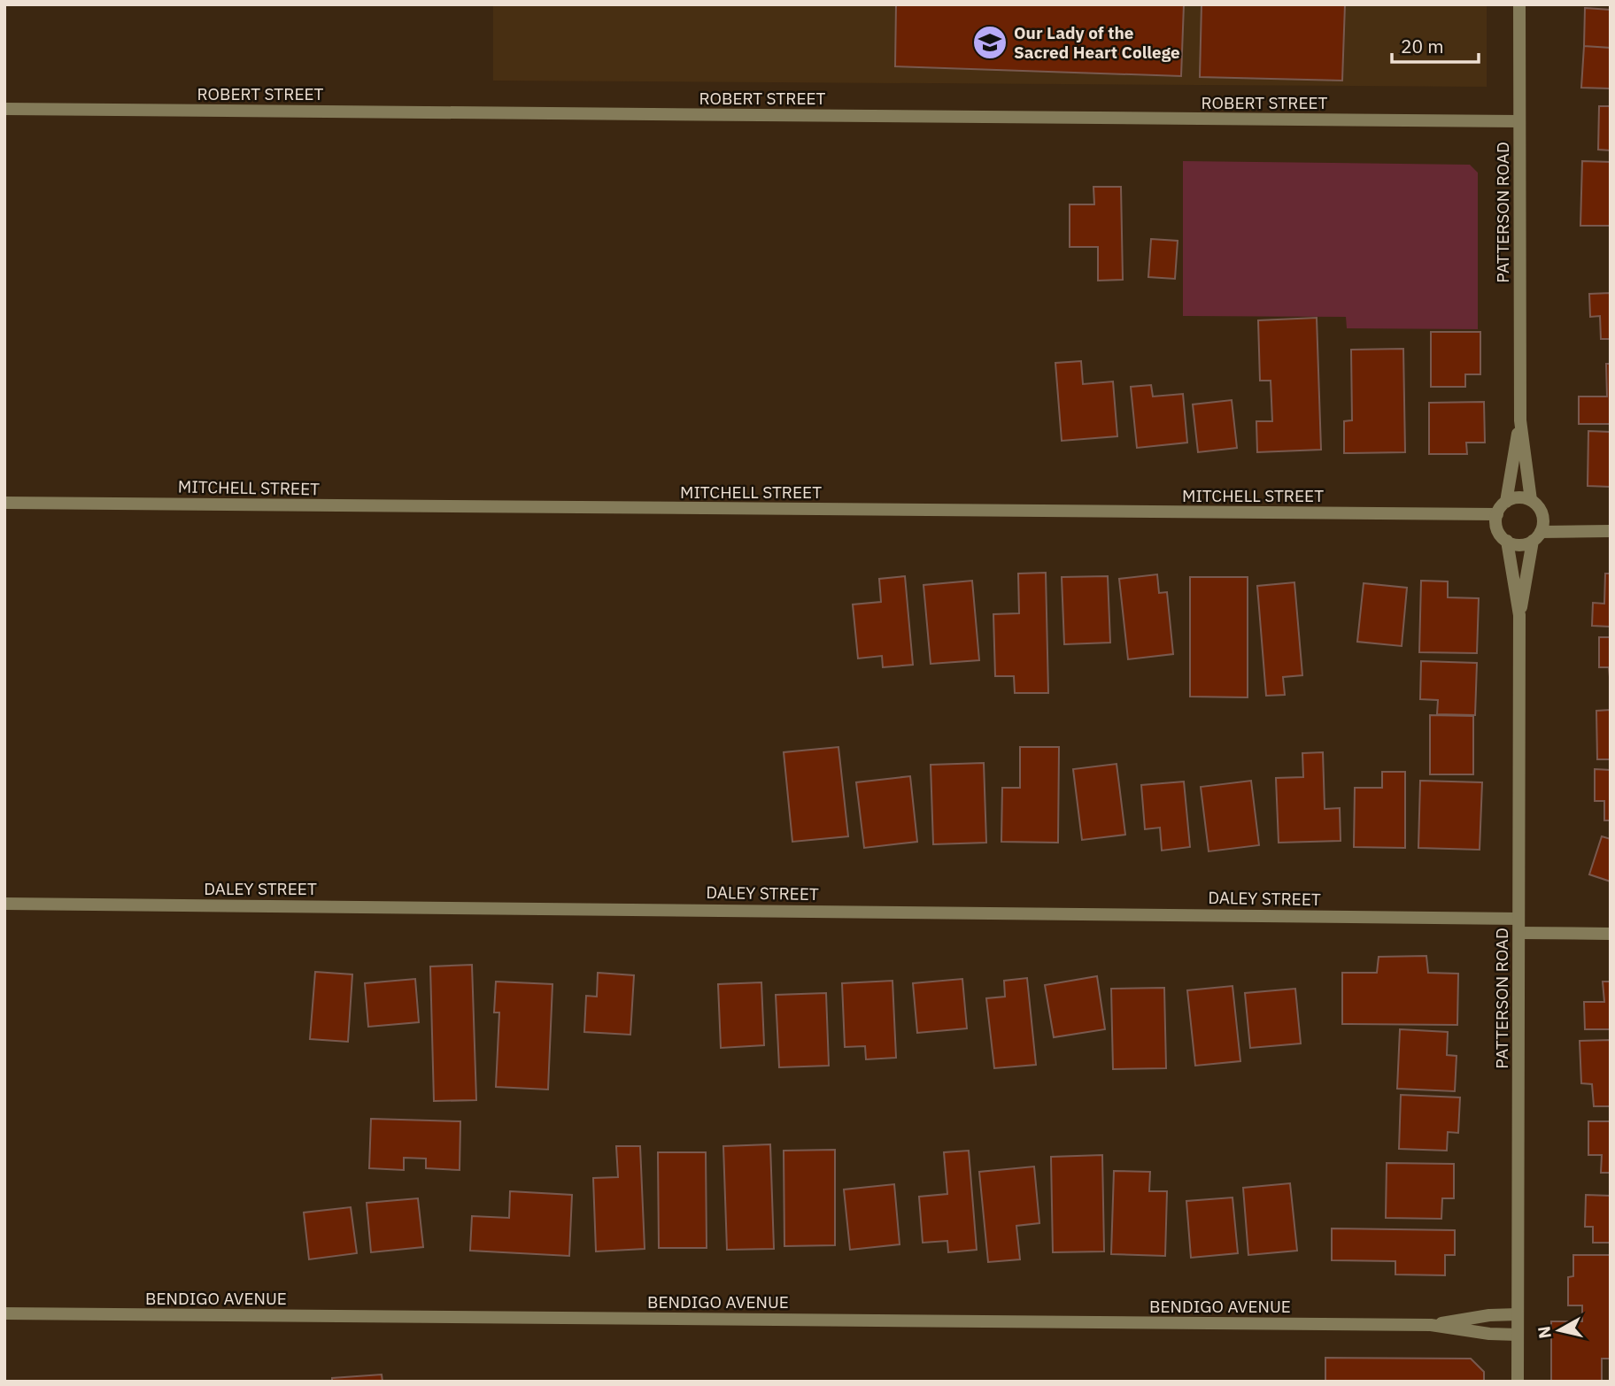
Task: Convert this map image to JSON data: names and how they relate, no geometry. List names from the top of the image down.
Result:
{
  "streets": {
    "street": [
      "ROBERT STREET",
      "PATTERSON ROAD",
      "MITCHELL STREET",
      "DALEY STREET",
      "BENDIGO AVENUE"
    ]
  },
  "crossings": [
    ["ROBERT STREET", "PATTERSON ROAD"],
    ["PATTERSON ROAD", "MITCHELL STREET"],
    ["PATTERSON ROAD", "DALEY STREET"],
    ["PATTERSON ROAD", "BENDIGO AVENUE"]
  ],
  "places": {
    "school or university": ["Our Lady of the Sacred Heart College"]
  },
  "scale_bar": "20 m",
  "north": "left"
}
